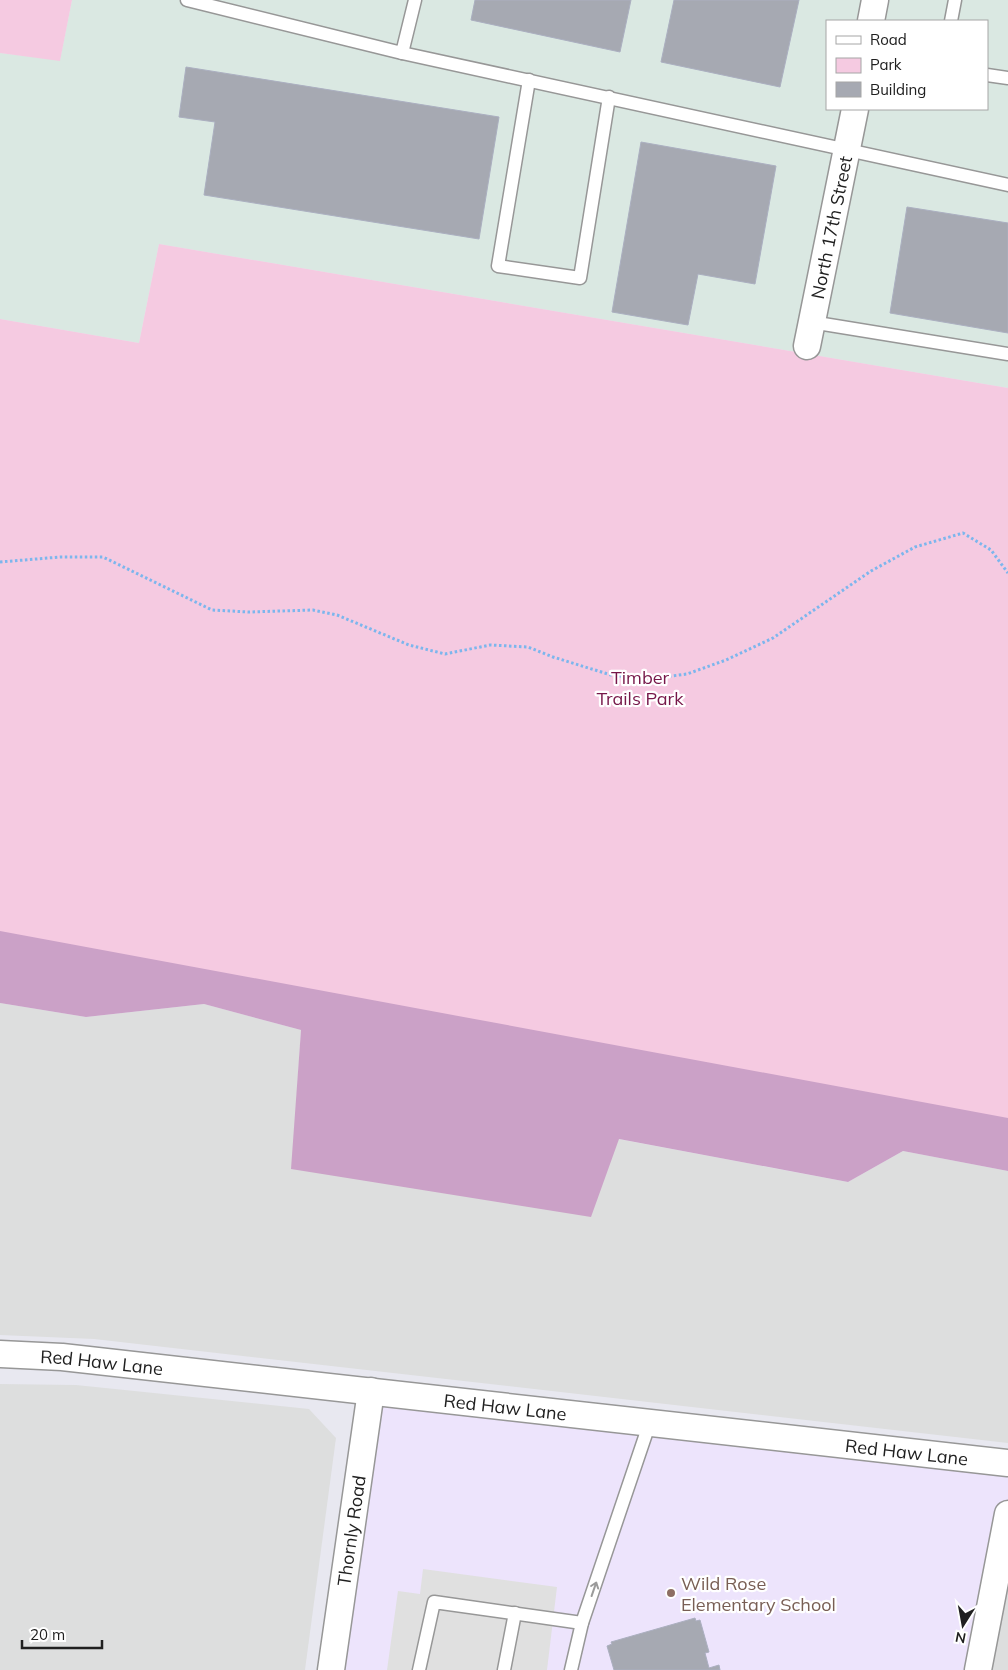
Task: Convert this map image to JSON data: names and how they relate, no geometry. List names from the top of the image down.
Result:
{
  "streets": {
    "street": ["North 17th Street", "Red Haw Lane", "Thornly Road"]
  },
  "crossings": [
    ["Red Haw Lane", "Thornly Road"]
  ],
  "parks": ["Timber Trails Park"],
  "places": ["Wild Rose Elementary School"],
  "legend": ["Road", "Park", "Building"],
  "scale_bar": "20 m",
  "north": "bottom"
}
